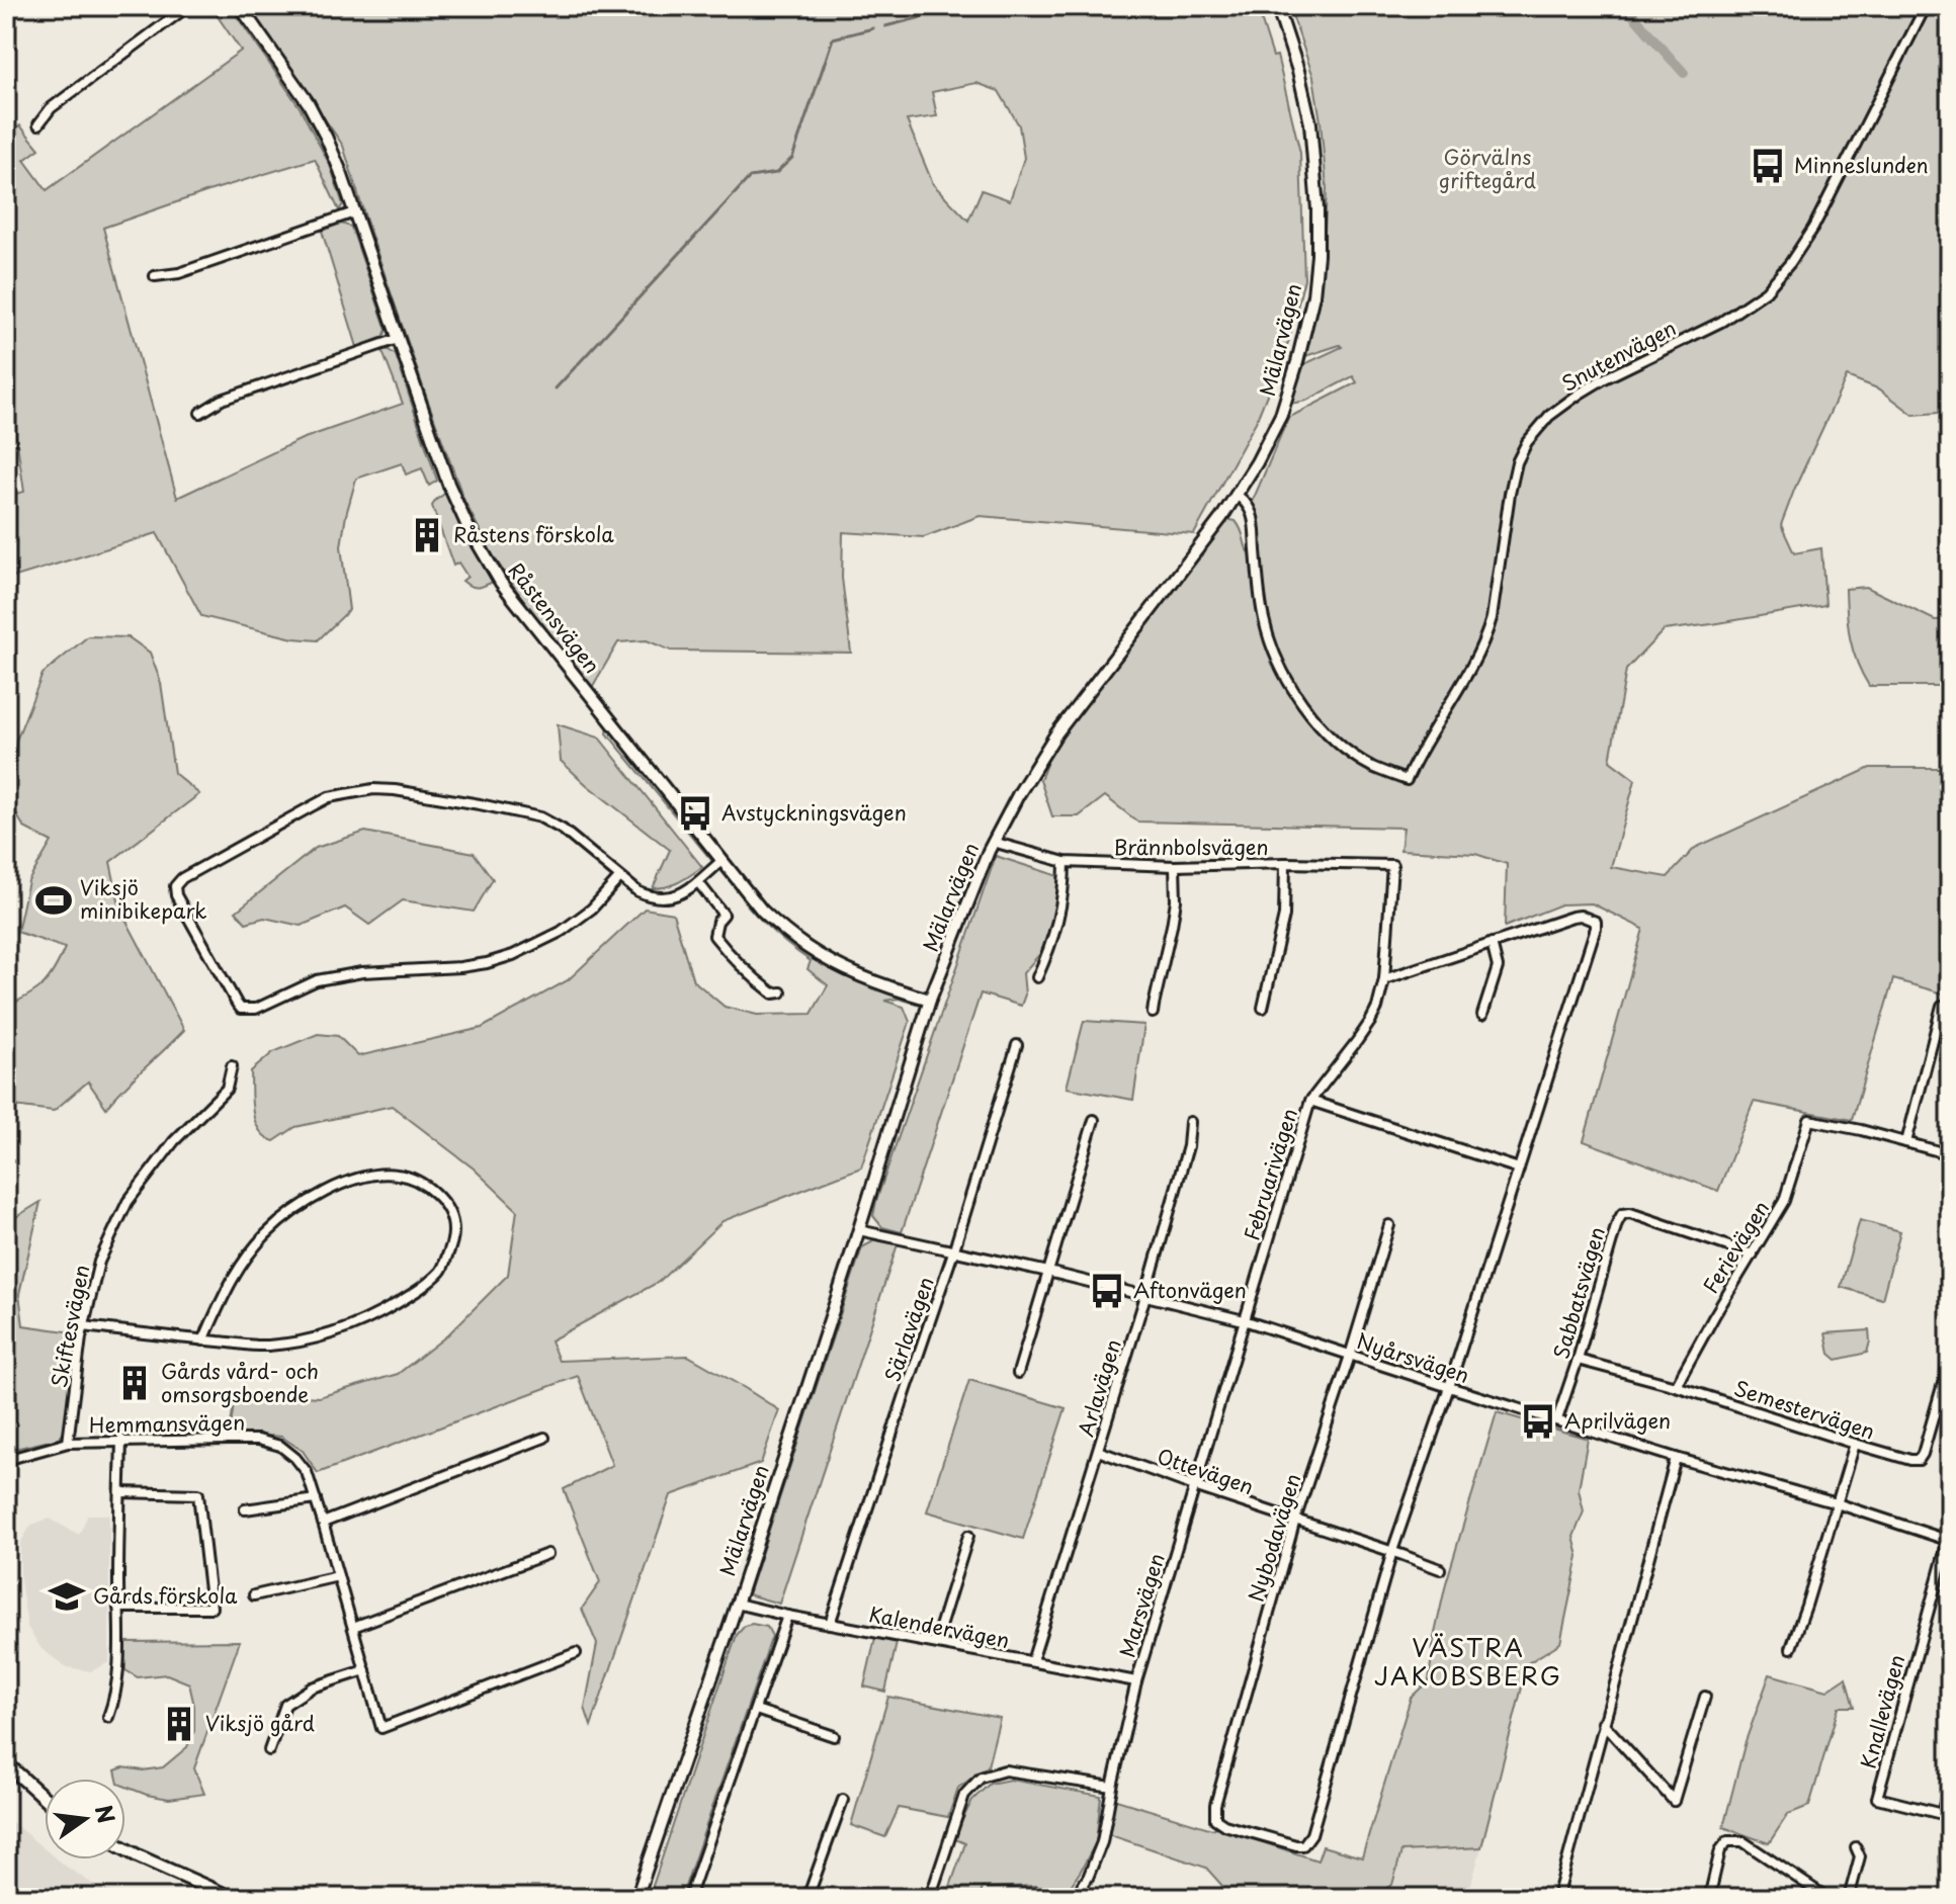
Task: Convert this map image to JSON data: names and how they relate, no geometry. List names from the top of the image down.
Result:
{
  "streets": {
    "street": [
      "Mälarvägen",
      "Snutenvägen",
      "Råstensvägen",
      "Brännbolsvägen",
      "Februarivägen",
      "Ferievägen",
      "Sabbatsvägen",
      "Skiftesvägen",
      "Särlavägen",
      "Nyårsvägen",
      "Arlavägen",
      "Semestervägen",
      "Hemmansvägen",
      "Ottevägen",
      "Nybodavägen",
      "Marsvägen",
      "Kalendervägen",
      "Knallevägen"
    ]
  },
  "crossings": [
    ["Mälarvägen", "Snutenvägen"],
    ["Mälarvägen", "Råstensvägen"],
    ["Mälarvägen", "Brännbolsvägen"],
    ["Mälarvägen", "Nyårsvägen"],
    ["Mälarvägen", "Kalendervägen"],
    ["Brännbolsvägen", "Februarivägen"],
    ["Februarivägen", "Nyårsvägen"],
    ["Februarivägen", "Marsvägen"],
    ["Ferievägen", "Sabbatsvägen"],
    ["Ferievägen", "Semestervägen"],
    ["Sabbatsvägen", "Nyårsvägen"],
    ["Sabbatsvägen", "Semestervägen"],
    ["Skiftesvägen", "Hemmansvägen"],
    ["Särlavägen", "Nyårsvägen"],
    ["Särlavägen", "Kalendervägen"],
    ["Nyårsvägen", "Arlavägen"],
    ["Nyårsvägen", "Nybodavägen"],
    ["Nyårsvägen", "Marsvägen"],
    ["Nyårsvägen", "Knallevägen"],
    ["Arlavägen", "Ottevägen"],
    ["Arlavägen", "Kalendervägen"],
    ["Ottevägen", "Nybodavägen"],
    ["Ottevägen", "Marsvägen"],
    ["Marsvägen", "Kalendervägen"]
  ],
  "districts": ["VÄSTRA JAKOBSBERG"],
  "parks": ["Görvälns griftegård"],
  "places": {
    "bus stop": [
      "Minneslunden",
      "Avstyckningsvägen",
      "Aftonvägen",
      "Aprilvägen"
    ],
    "building": ["Råstens förskola", "Gårds vård- och omsorgsboende", "Viksjö gård"],
    "sports": ["Viksjö minibikepark"],
    "school or university": ["Gårds förskola"]
  },
  "north": "right"
}
